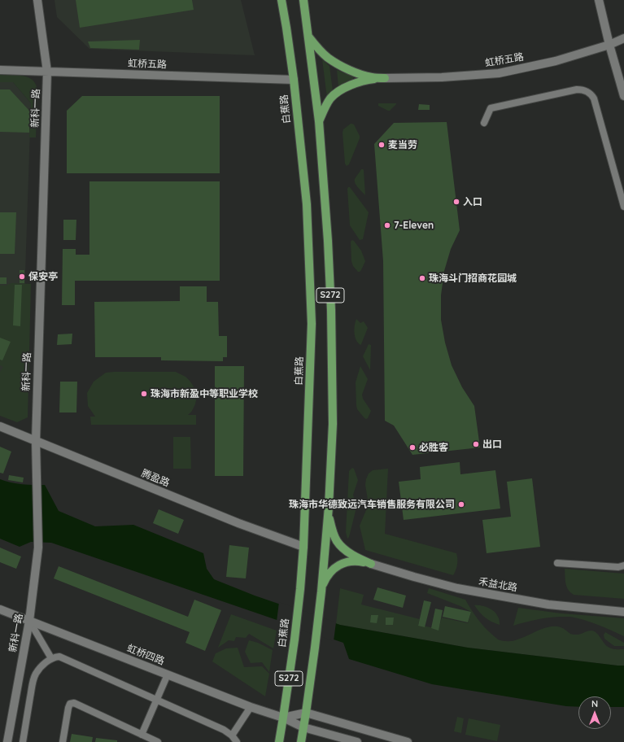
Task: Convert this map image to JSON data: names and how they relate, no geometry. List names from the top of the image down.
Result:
{
  "streets": {
    "main road": ["白蕉路", "S272"],
    "street": [
      "虹桥五路",
      "新科一路",
      "腾盈路",
      "禾益北路",
      "虹桥四路"
    ]
  },
  "crossings": [
    ["虹桥五路", "新科一路"],
    ["虹桥五路", "白蕉路"],
    ["新科一路", "腾盈路"],
    ["新科一路", "虹桥四路"],
    ["白蕉路", "腾盈路"],
    ["白蕉路", "虹桥四路"]
  ],
  "places": [
    "麦当劳",
    "入口",
    "7-Eleven",
    "保安亭",
    "珠海斗门招商花园城",
    "珠海市新盈中等职业学校",
    "出口",
    "必胜客",
    "珠海市华德致远汽车销售服务有限公司"
  ],
  "north": "top"
}
